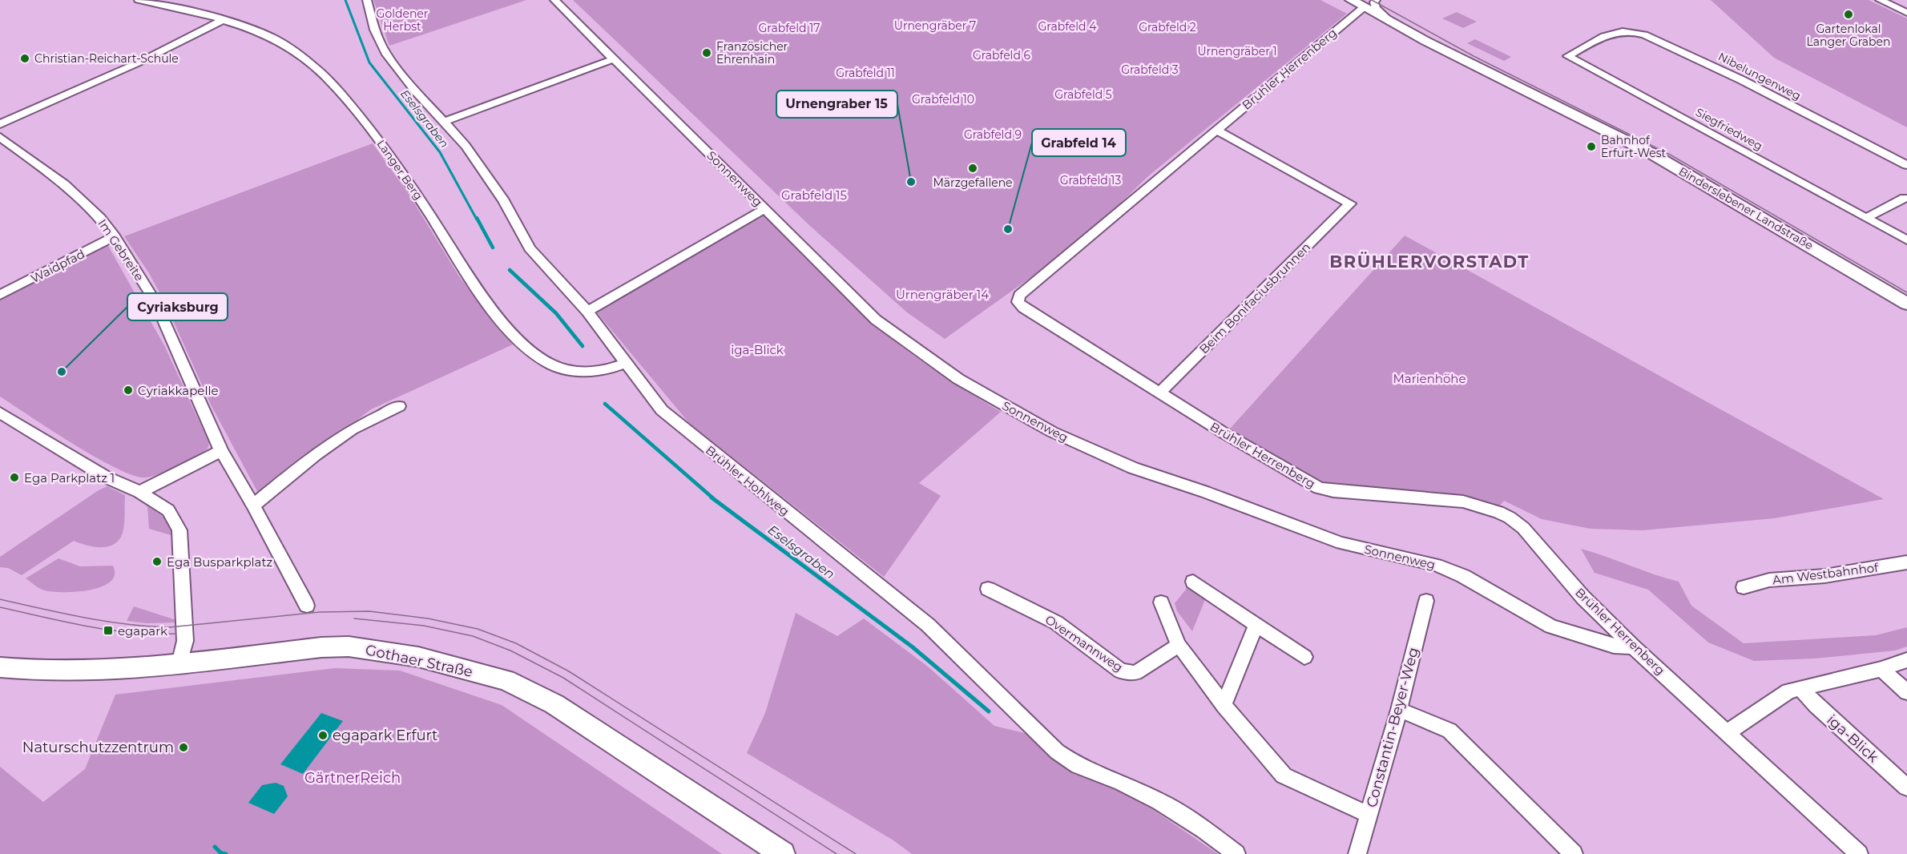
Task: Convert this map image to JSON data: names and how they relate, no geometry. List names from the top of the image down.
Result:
{
  "streets": {
    "main road": ["Binderslebener Landstraße", "Gothaer Straße"],
    "street": [
      "Brühler Herrenberg",
      "Nibelungenweg",
      "Siegfriedweg",
      "Langer Berg",
      "Sonnenweg",
      "Im Gebreite",
      "Waidpfad",
      "Beim Bonifaciusbrunnen",
      "Brühler Hohlweg",
      "Am Westbahnhof",
      "Overmannweg",
      "Constantin-Beyer-Weg",
      "iga-Blick"
    ]
  },
  "crossings": [
    ["Brühler Herrenberg", "Sonnenweg"],
    ["Brühler Herrenberg", "Binderslebener Landstraße"],
    ["Brühler Herrenberg", "Beim Bonifaciusbrunnen"],
    ["Nibelungenweg", "Siegfriedweg"],
    ["Langer Berg", "Brühler Hohlweg"],
    ["Im Gebreite", "Waidpfad"]
  ],
  "districts": ["BRÜHLERVORSTADT"],
  "water": ["Eselsgraben"],
  "parks": [
    "Goldener Herbst",
    "Urnengräber 7",
    "Grabfeld 4",
    "Grabfeld 2",
    "Grabfeld 17",
    "Urnengräber 1",
    "Grabfeld 6",
    "Grabfeld 3",
    "Grabfeld 11",
    "Grabfeld 5",
    "Grabfeld 10",
    "Grabfeld 9",
    "Grabfeld 13",
    "Grabfeld 15",
    "Urnengräber 14",
    "iga-Blick",
    "Marienhöhe",
    "GärtnerReich"
  ],
  "places": {
    "other": [
      "Gartenlokal Langer Graben",
      "Französicher Ehrenhain",
      "Christian-Reichart-Schule",
      "Bahnhof Erfurt-West",
      "Märzgefallene",
      "Urnengraber 15",
      "Grabfeld 14",
      "Cyriaksburg",
      "Cyriakkapelle",
      "Ega Parkplatz 1",
      "Ega Busparkplatz",
      "egapark Erfurt",
      "Naturschutzzentrum"
    ],
    "transit": ["egapark"]
  }
}
